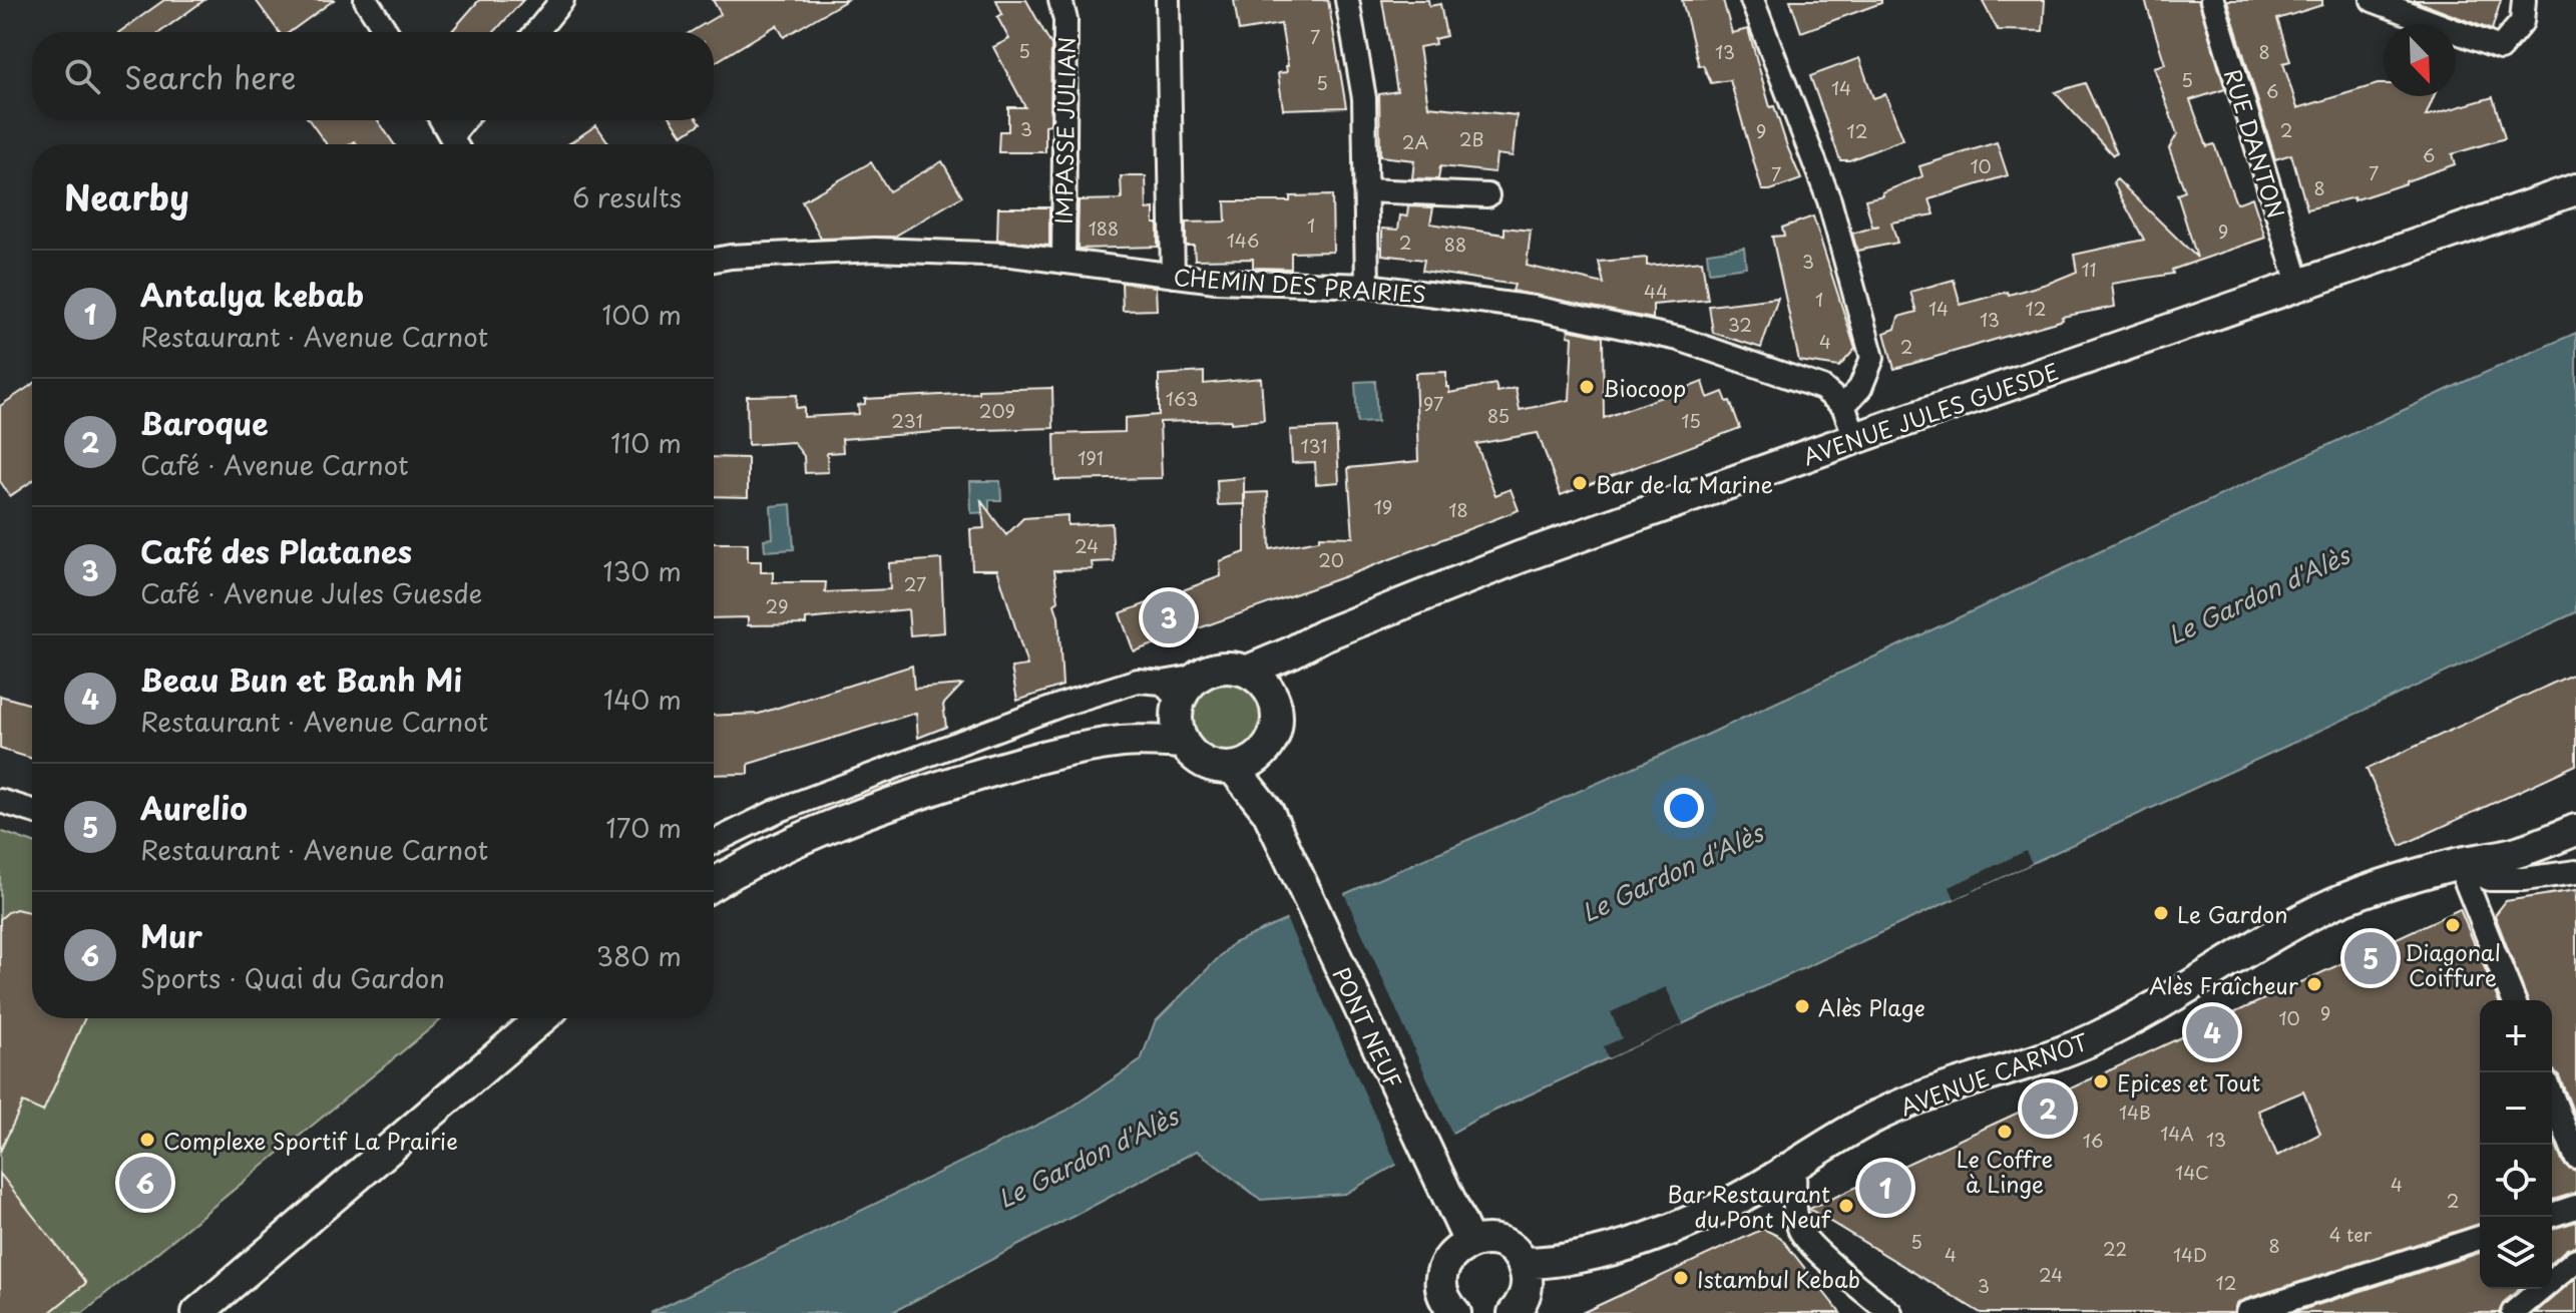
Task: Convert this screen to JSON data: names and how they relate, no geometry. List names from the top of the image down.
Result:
{
  "streets": {
    "main road": ["AVENUE JULES GUESDE", "PONT NEUF", "AVENUE CARNOT"],
    "street": ["IMPASSE JULIAN", "RUE DANTON", "CHEMIN DES PRAIRIES"]
  },
  "crossings": [
    ["IMPASSE JULIAN", "CHEMIN DES PRAIRIES"],
    ["RUE DANTON", "AVENUE JULES GUESDE"],
    ["AVENUE JULES GUESDE", "PONT NEUF"]
  ],
  "water": ["Le Gardon d'Alès"],
  "places": [
    "Biocoop",
    "Bar de la Marine",
    "Le Gardon",
    "Diagonal Coiffure",
    "Alès Fraîcheur",
    "Alès Plage",
    "Epices et Tout",
    "Le Coffre à Linge",
    "Complexe Sportif La Prairie",
    "Bar Restaurant du Pont Neuf",
    "Istambul Kebab"
  ],
  "house_numbers": [
    "7",
    "5",
    "13",
    "8",
    "5",
    "5",
    "14",
    "6",
    "3",
    "2",
    "9",
    "12",
    "2B",
    "2A",
    "6",
    "10",
    "7",
    "7",
    "8",
    "1",
    "188",
    "9",
    "146",
    "2",
    "88",
    "3",
    "11",
    "44",
    "1",
    "14",
    "12",
    "13",
    "32",
    "4",
    "2",
    "163",
    "97",
    "209",
    "85",
    "231",
    "15",
    "131",
    "191",
    "19",
    "18",
    "24",
    "20",
    "27",
    "29",
    "9",
    "10",
    "14B",
    "14A",
    "13",
    "16",
    "14C",
    "4",
    "2",
    "4 ter",
    "5",
    "8",
    "22",
    "4",
    "14D",
    "24",
    "12",
    "3"
  ],
  "north": "bottom right",
  "page": {
    "search": "Search here",
    "heading": ["Nearby", "6 results"],
    "list": [
      {
        "mark": "1",
        "name": "Antalya kebab",
        "note": "Restaurant · Avenue Carnot",
        "value": "100 m"
      },
      {
        "mark": "2",
        "name": "Baroque",
        "note": "Café · Avenue Carnot",
        "value": "110 m"
      },
      {
        "mark": "3",
        "name": "Café des Platanes",
        "note": "Café · Avenue Jules Guesde",
        "value": "130 m"
      },
      {
        "mark": "4",
        "name": "Beau Bun et Banh Mi",
        "note": "Restaurant · Avenue Carnot",
        "value": "140 m"
      },
      {
        "mark": "5",
        "name": "Aurelio",
        "note": "Restaurant · Avenue Carnot",
        "value": "170 m"
      },
      {
        "mark": "6",
        "name": "Mur",
        "note": "Sports · Quai du Gardon",
        "value": "380 m"
      }
    ],
    "pins": [
      "3",
      "5",
      "4",
      "2",
      "6",
      "1"
    ],
    "map_buttons": ["+", "−"]
  }
}
